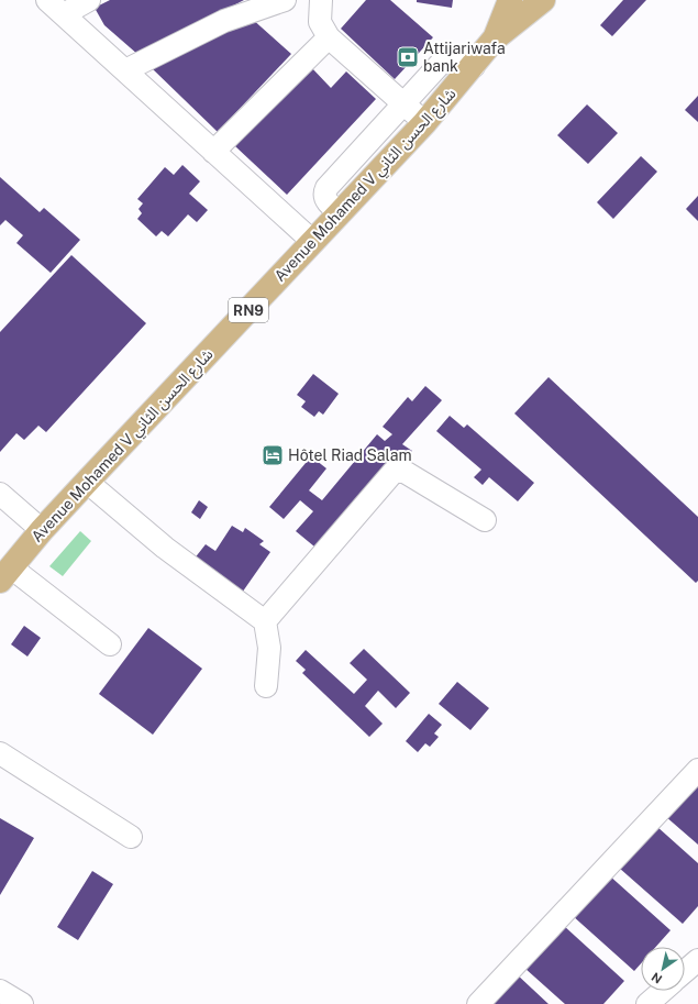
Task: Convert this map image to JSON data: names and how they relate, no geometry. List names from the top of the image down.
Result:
{
  "streets": {
    "main road": ["Avenue Mohamed V شارع الحسن الثاني", "RN9"]
  },
  "places": {
    "bank": ["Attijariwafa bank"],
    "hotel": ["Hôtel Riad Salam"]
  },
  "north": "bottom left"
}
